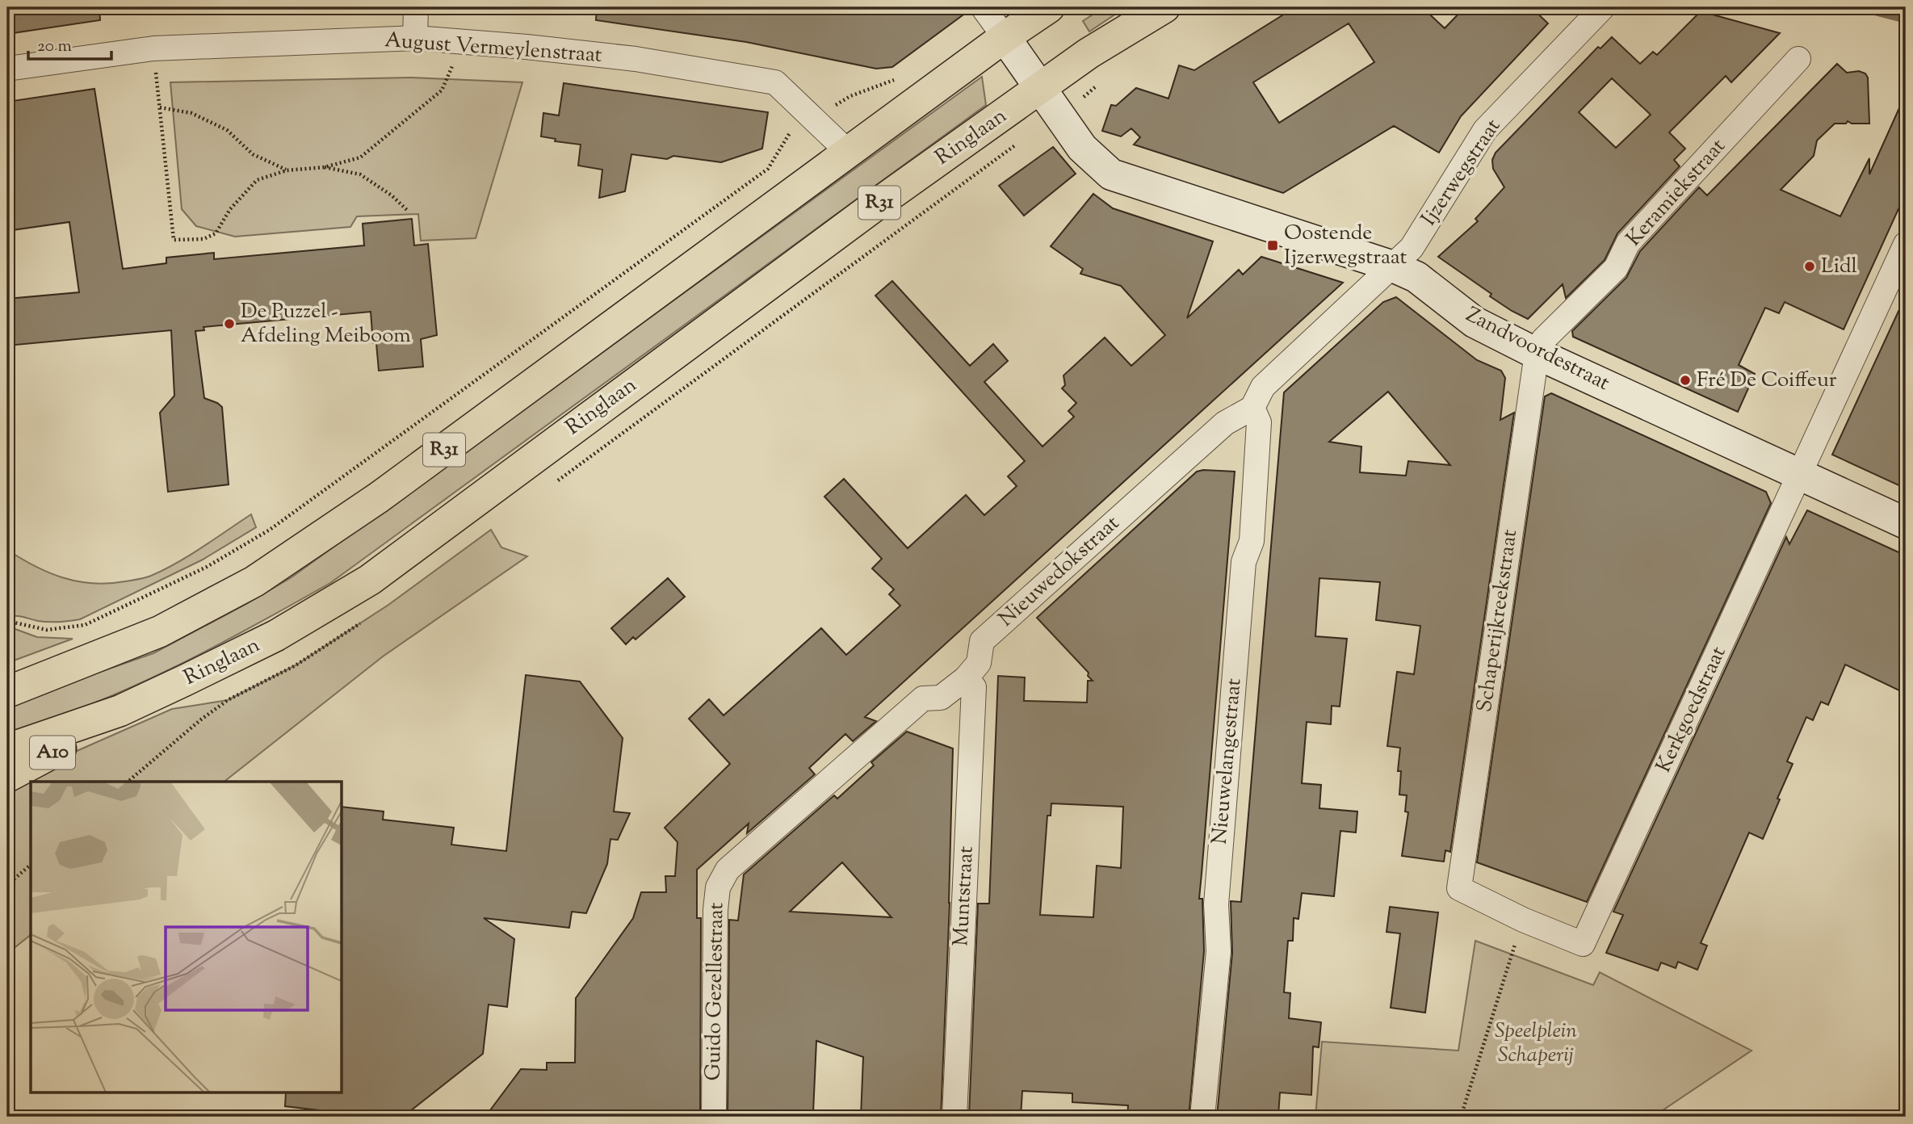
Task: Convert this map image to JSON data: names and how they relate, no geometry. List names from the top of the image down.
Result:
{
  "streets": {
    "main road": [
      "Ringlaan",
      "R31",
      "Zandvoordestraat",
      "A10"
    ],
    "street": [
      "August Vermeylenstraat",
      "Ijzerwegstraat",
      "Keramiekstraat",
      "Nieuwedokstraat",
      "Schaperijkreekstraat",
      "Kerkgoedstraat",
      "Nieuwelangestraat",
      "Muntstraat",
      "Guido Gezellestraat"
    ]
  },
  "crossings": [
    ["August Vermeylenstraat", "R31"],
    ["Ringlaan", "Zandvoordestraat"],
    ["Ringlaan", "A10"],
    ["Ijzerwegstraat", "Zandvoordestraat"],
    ["Keramiekstraat", "Zandvoordestraat"],
    ["Keramiekstraat", "Schaperijkreekstraat"],
    ["R31", "Zandvoordestraat"],
    ["Zandvoordestraat", "Schaperijkreekstraat"],
    ["Zandvoordestraat", "Kerkgoedstraat"],
    ["Nieuwedokstraat", "Nieuwelangestraat"],
    ["Nieuwedokstraat", "Muntstraat"],
    ["Nieuwedokstraat", "Guido Gezellestraat"],
    ["Schaperijkreekstraat", "Kerkgoedstraat"]
  ],
  "parks": ["Speelplein Schaperij"],
  "places": {
    "transit": ["Oostende Ijzerwegstraat"],
    "other": ["Lidl", "De Puzzel - Afdeling Meiboom", "Fré De Coiffeur"]
  },
  "scale_bar": "20 m"
}
